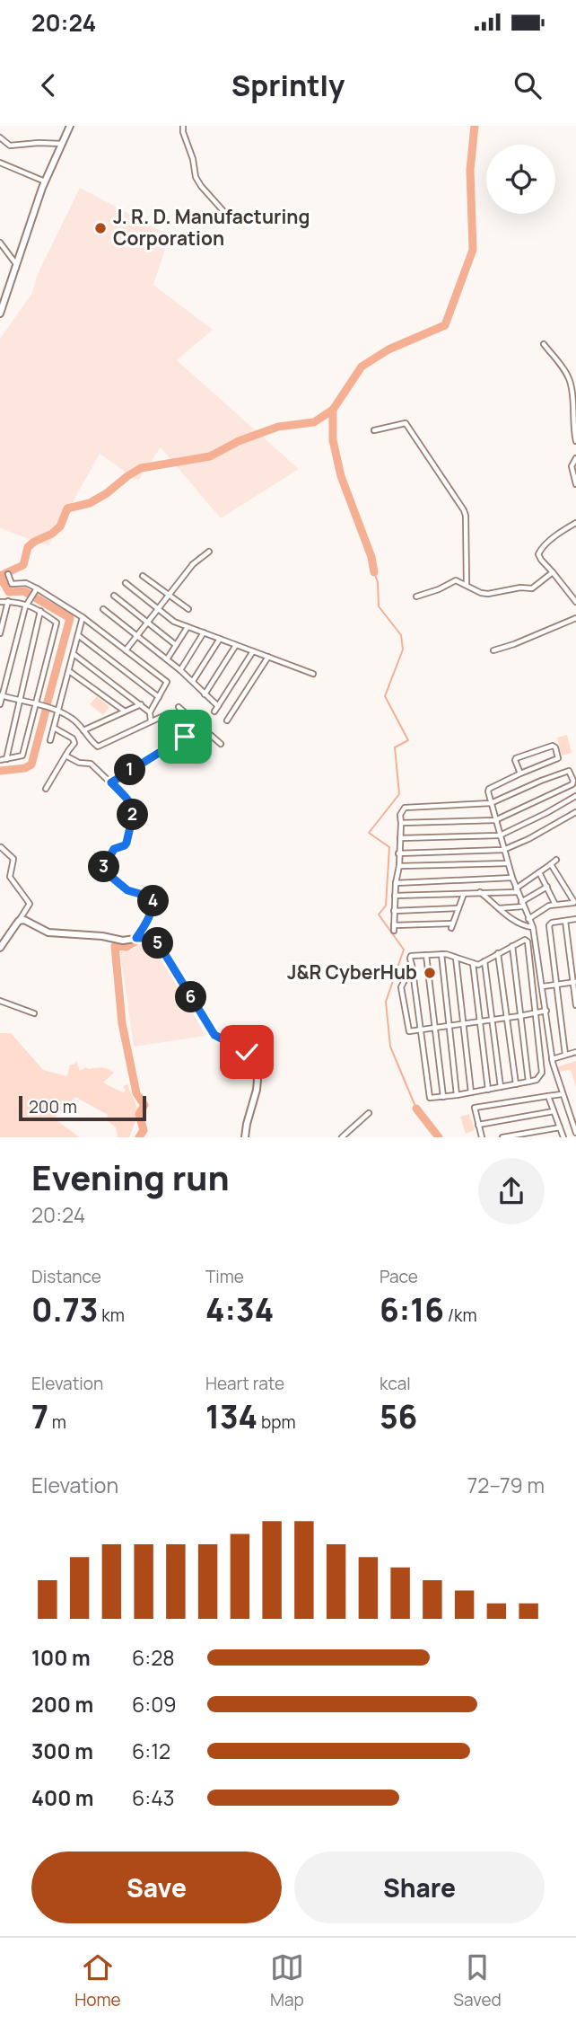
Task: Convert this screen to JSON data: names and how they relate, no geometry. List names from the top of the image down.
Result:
{
  "places": ["J. R. D. Manufacturing Corporation", "J&R CyberHub"],
  "scale_bar": "200 m",
  "page": {
    "status": "20:24",
    "header": "Sprintly",
    "pins": [
      "1",
      "2",
      "3",
      "4",
      "5",
      "6"
    ],
    "scale": "200 m",
    "heading": ["Evening run", "20:24"],
    "stats": [
      ["Distance", "0.73 km"],
      ["Time", "4:34"],
      ["Pace", "6:16 /km"],
      ["Elevation", "7 m"],
      ["Heart rate", "134 bpm"],
      ["kcal", "56"]
    ],
    "chart": ["Elevation", "72–79 m"],
    "list": [
      {
        "name": "100 m",
        "note": "6:28"
      },
      {
        "name": "200 m",
        "note": "6:09"
      },
      {
        "name": "300 m",
        "note": "6:12"
      },
      {
        "name": "400 m",
        "note": "6:43"
      }
    ],
    "buttons": ["Save", "Share"],
    "tabs": ["Home", "Map", "Saved"]
  }
}
